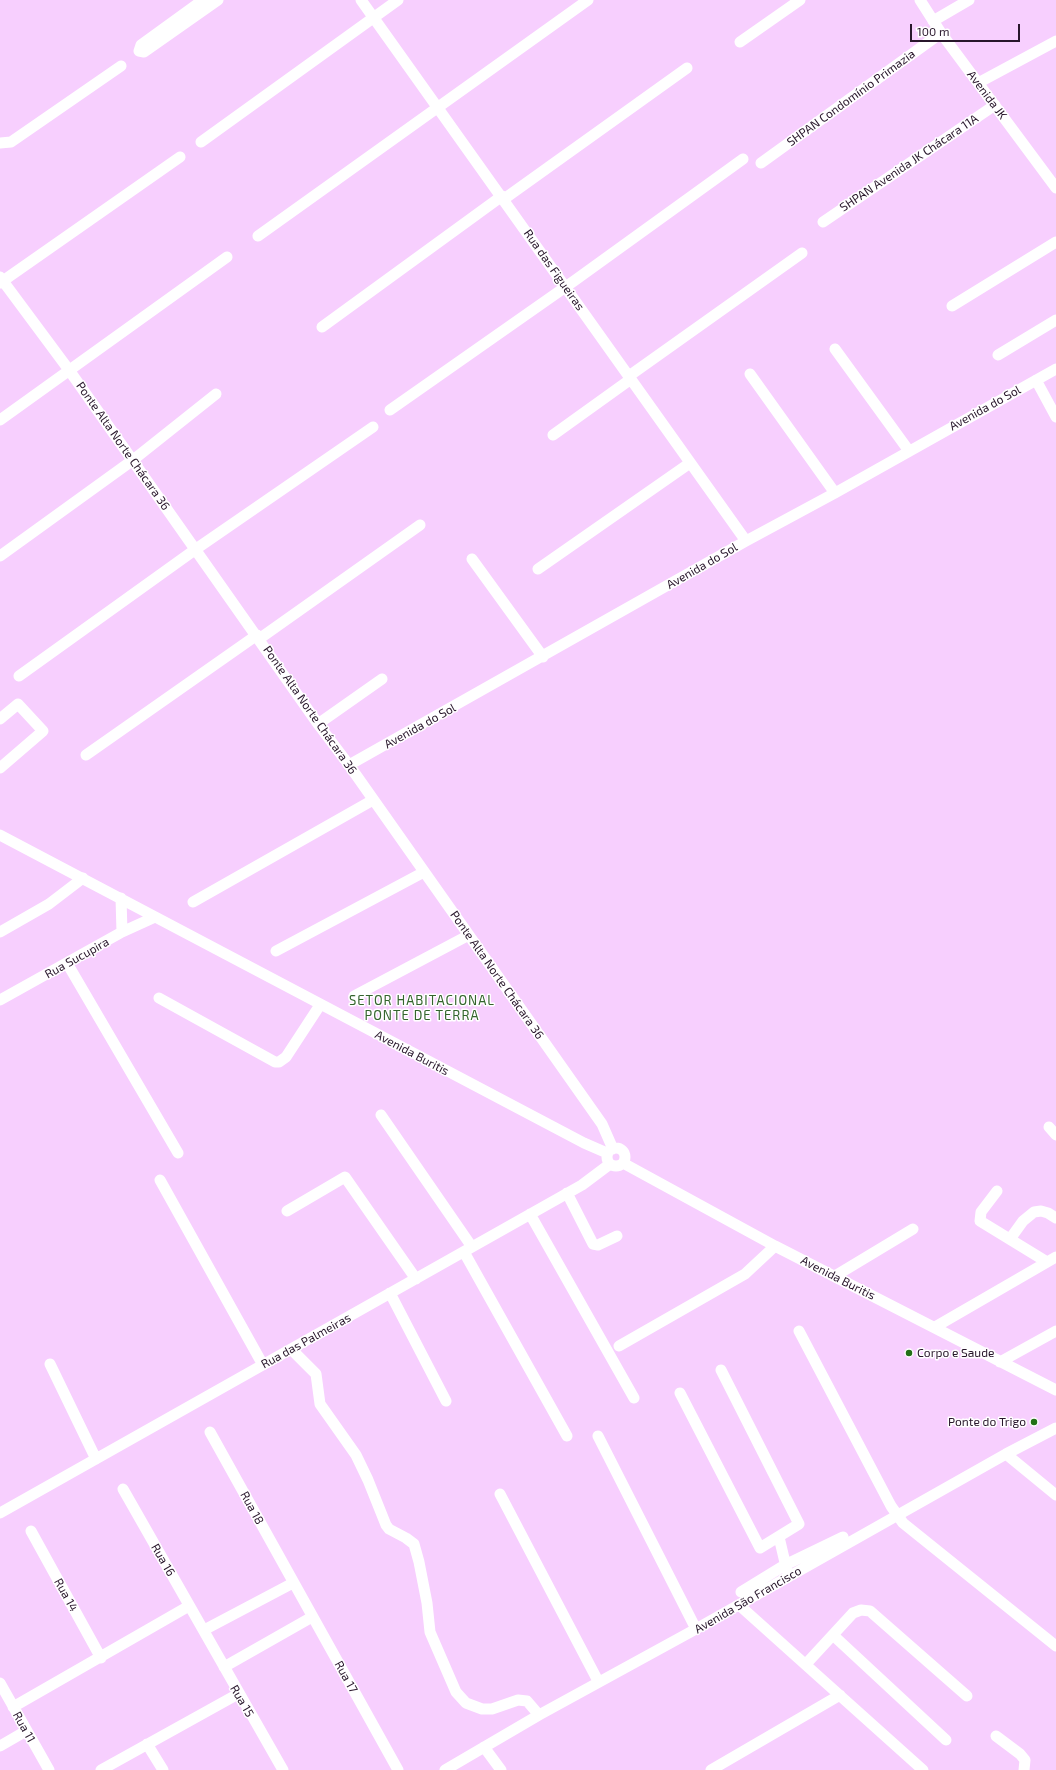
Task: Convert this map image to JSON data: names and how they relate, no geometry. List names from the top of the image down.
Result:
{
  "streets": {
    "street": [
      "Avenida JK",
      "SHPAN Condomínio Primazia",
      "SHPAN Avenida JK Chácara 11A",
      "Rua das Figueiras",
      "Avenida do Sol",
      "Ponte Alta Norte Chácara 36",
      "Rua Sucupira",
      "Avenida Buritis",
      "Rua das Palmeiras",
      "Rua 18",
      "Rua 16",
      "Rua 14",
      "Avenida São Francisco",
      "Rua 17",
      "Rua 15",
      "Rua 11"
    ]
  },
  "crossings": [
    ["Avenida JK", "SHPAN Condomínio Primazia"],
    ["Avenida JK", "SHPAN Avenida JK Chácara 11A"],
    ["Rua das Figueiras", "Avenida do Sol"],
    ["Avenida do Sol", "Ponte Alta Norte Chácara 36"],
    ["Ponte Alta Norte Chácara 36", "Avenida Buritis"],
    ["Ponte Alta Norte Chácara 36", "Rua das Palmeiras"],
    ["Rua Sucupira", "Avenida Buritis"],
    ["Avenida Buritis", "Rua das Palmeiras"],
    ["Rua 18", "Rua 17"],
    ["Rua 16", "Rua 15"]
  ],
  "districts": ["SETOR HABITACIONAL PONTE DE TERRA"],
  "places": ["Corpo e Saude", "Ponte do Trigo"],
  "scale_bar": "100 m"
}
